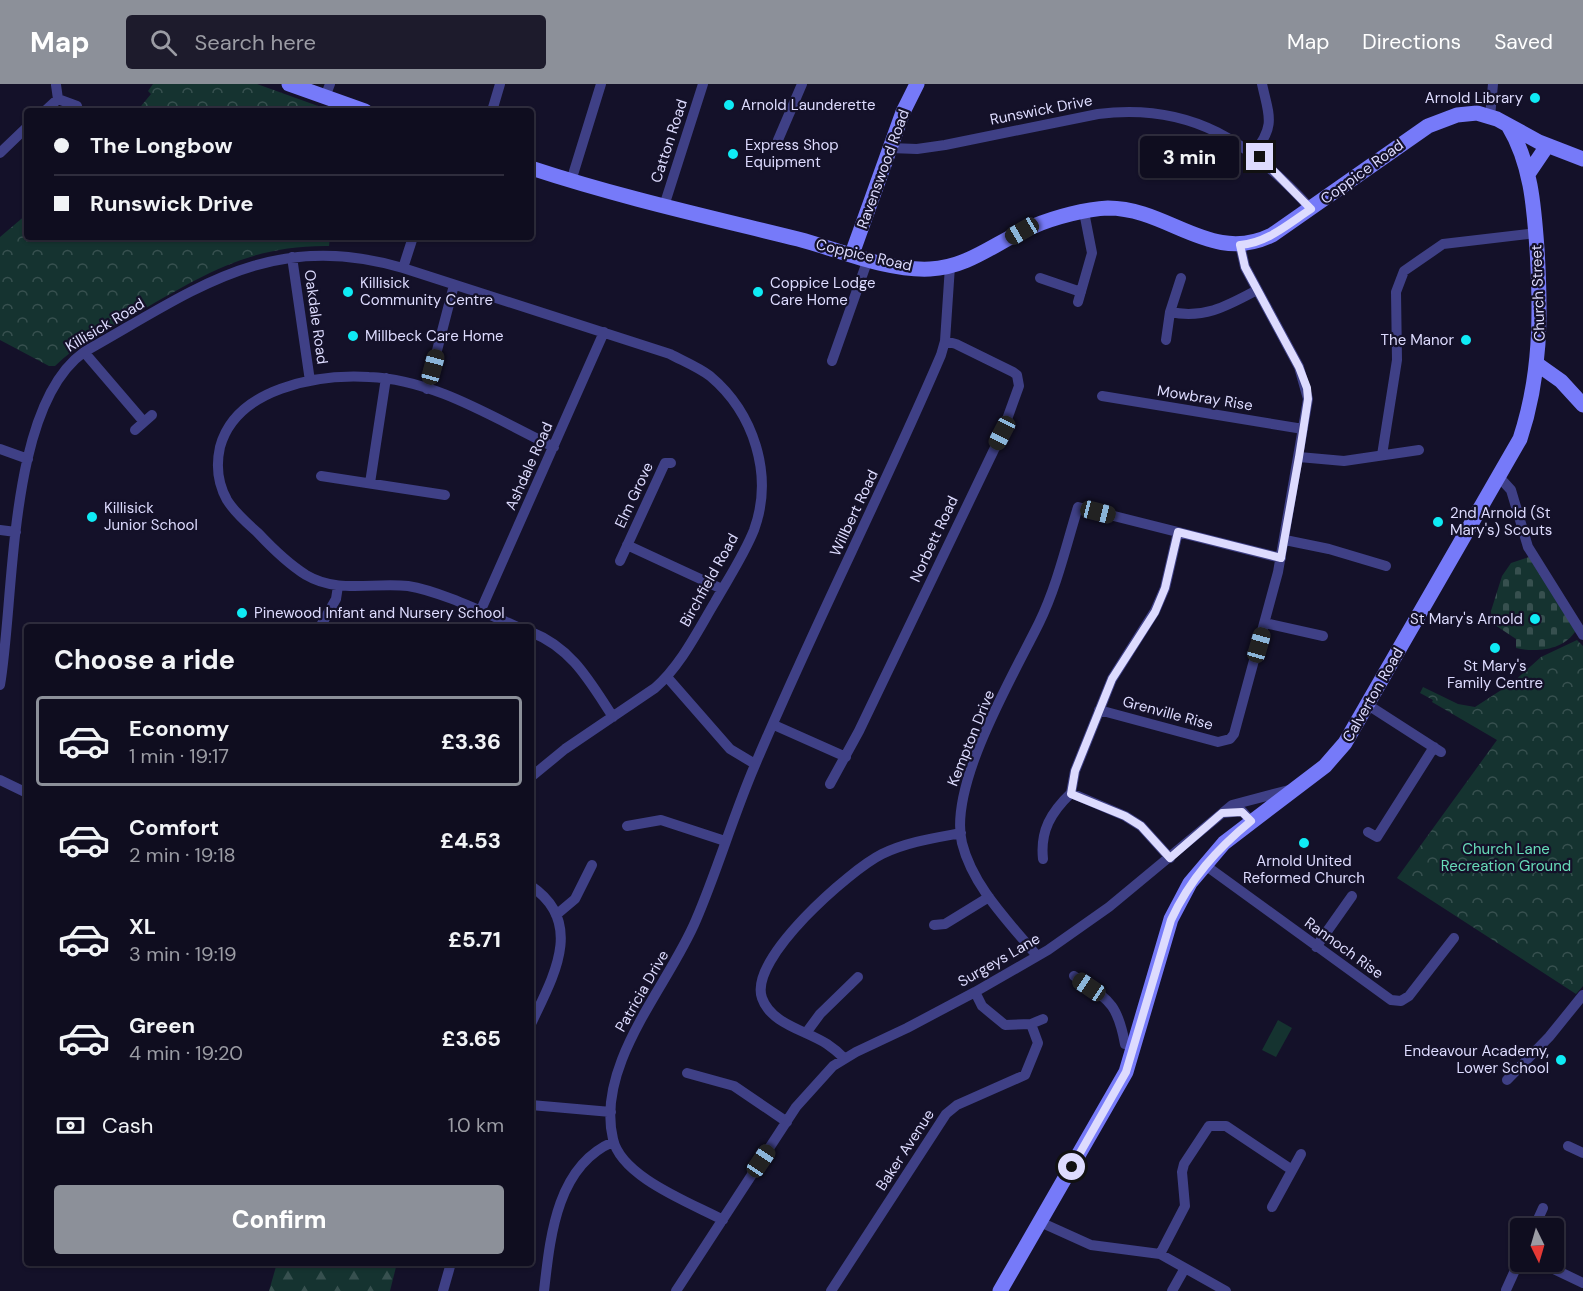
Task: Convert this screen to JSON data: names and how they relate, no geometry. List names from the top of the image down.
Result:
{
  "streets": {
    "street": [
      "Runswick Drive",
      "Catton Road",
      "Ravenswood Road",
      "Coppice Road",
      "Church Street",
      "Oakdale Road",
      "Killisick Road",
      "Mowbray Rise",
      "Ashdale Road",
      "Elm Grove",
      "Willbert Road",
      "Norbett Road",
      "Birchfield Road",
      "Calverton Road",
      "Grenville Rise",
      "Kempton Drive",
      "Rannoch Rise",
      "Surgeys Lane",
      "Patricia Drive",
      "Baker Avenue"
    ]
  },
  "crossings": [
    ["Runswick Drive", "Ravenswood Road"],
    ["Runswick Drive", "Coppice Road"],
    ["Catton Road", "Coppice Road"],
    ["Ravenswood Road", "Coppice Road"],
    ["Coppice Road", "Church Street"],
    ["Coppice Road", "Willbert Road"],
    ["Church Street", "Calverton Road"],
    ["Oakdale Road", "Killisick Road"],
    ["Killisick Road", "Birchfield Road"],
    ["Ashdale Road", "Birchfield Road"],
    ["Elm Grove", "Birchfield Road"],
    ["Willbert Road", "Norbett Road"],
    ["Willbert Road", "Patricia Drive"],
    ["Calverton Road", "Rannoch Rise"],
    ["Calverton Road", "Surgeys Lane"],
    ["Kempton Drive", "Surgeys Lane"],
    ["Surgeys Lane", "Patricia Drive"]
  ],
  "parks": ["Church Lane Recreation Ground"],
  "places": [
    "Arnold Library",
    "Arnold Launderette",
    "Express Shop Equipment",
    "Killisick Community Centre",
    "Coppice Lodge Care Home",
    "Millbeck Care Home",
    "The Manor",
    "Killisick Junior School",
    "2nd Arnold (St Mary's) Scouts",
    "Pinewood Infant and Nursery School",
    "St Mary's Arnold",
    "St Mary's Family Centre",
    "Arnold United Reformed Church",
    "Endeavour Academy, Lower School"
  ],
  "north": "bottom",
  "page": {
    "header": "Map",
    "search": "Search here",
    "nav": ["Map", "Directions", "Saved"],
    "banner": ["The Longbow", "Runswick Drive"],
    "bubble": "3 min",
    "heading": "Choose a ride",
    "list": [
      {
        "name": "Economy",
        "note": "1 min · 19:17",
        "value": "£3.36"
      },
      {
        "name": "Comfort",
        "note": "2 min · 19:18",
        "value": "£4.53"
      },
      {
        "name": "XL",
        "note": "3 min · 19:19",
        "value": "£5.71"
      },
      {
        "name": "Green",
        "note": "4 min · 19:20",
        "value": "£3.65"
      }
    ],
    "pay": ["Cash", "1.0 km"],
    "buttons": "Confirm"
  }
}
